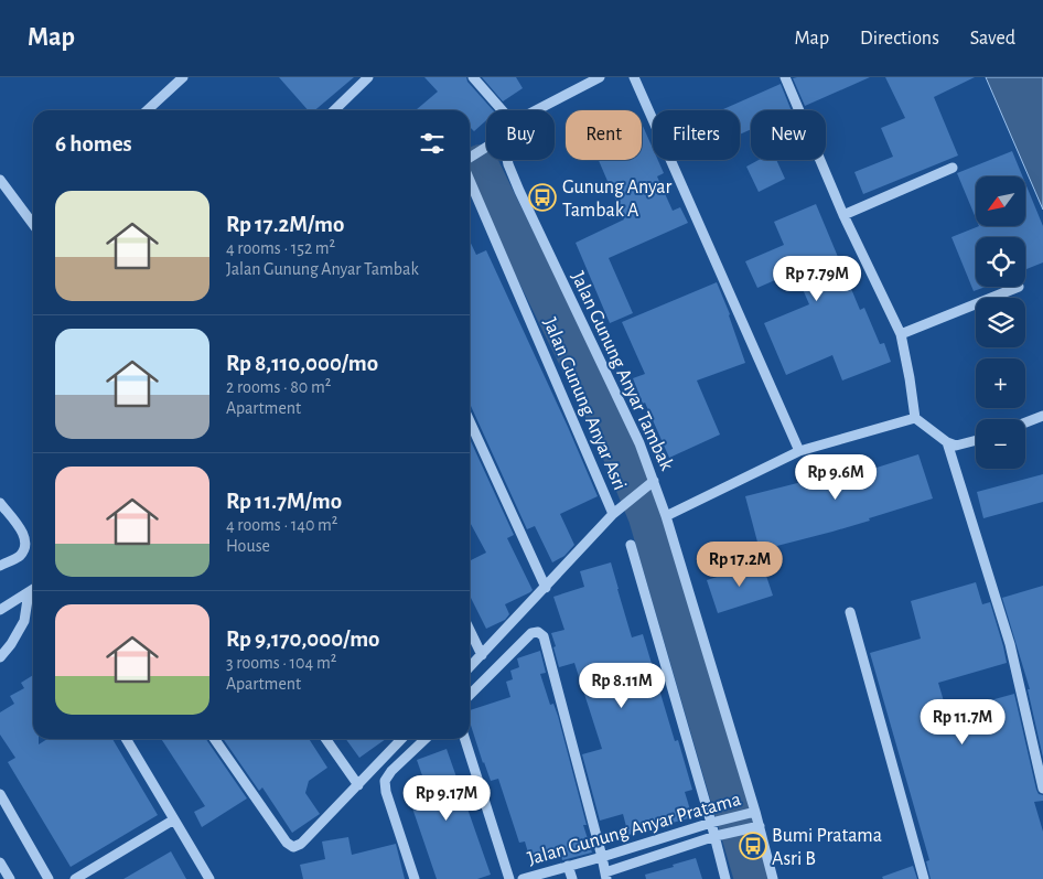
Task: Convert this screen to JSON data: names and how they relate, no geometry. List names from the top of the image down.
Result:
{
  "streets": {
    "street": ["Jalan Gunung Anyar Tambak", "Jalan Gunung Anyar Asri", "Jalan Gunung Anyar Pratama"]
  },
  "crossings": [
    ["Jalan Gunung Anyar Tambak", "Jalan Gunung Anyar Asri"],
    ["Jalan Gunung Anyar Tambak", "Jalan Gunung Anyar Pratama"]
  ],
  "places": {
    "bus stop": ["Gunung Anyar Tambak A", "Bumi Pratama Asri B"]
  },
  "north": "bottom left",
  "page": {
    "header": "Map",
    "nav": ["Map", "Directions", "Saved"],
    "chip": [
      "Buy",
      "Rent",
      "Filters",
      "New"
    ],
    "heading": "6 homes",
    "map_buttons": ["+", "−"],
    "list": [
      {
        "name": "Rp 17.2M/mo",
        "note": "4 rooms · 152 m² · Jalan Gunung Anyar Tambak"
      },
      {
        "name": "Rp 8,110,000/mo",
        "note": "2 rooms · 80 m² · Apartment"
      },
      {
        "name": "Rp 11.7M/mo",
        "note": "4 rooms · 140 m² · House"
      },
      {
        "name": "Rp 9,170,000/mo",
        "note": "3 rooms · 104 m² · Apartment"
      }
    ],
    "price": [
      "Rp 7.79M",
      "Rp 9.6M",
      "Rp 17.2M",
      "Rp 8.11M",
      "Rp 11.7M",
      "Rp 9.17M"
    ]
  }
}
